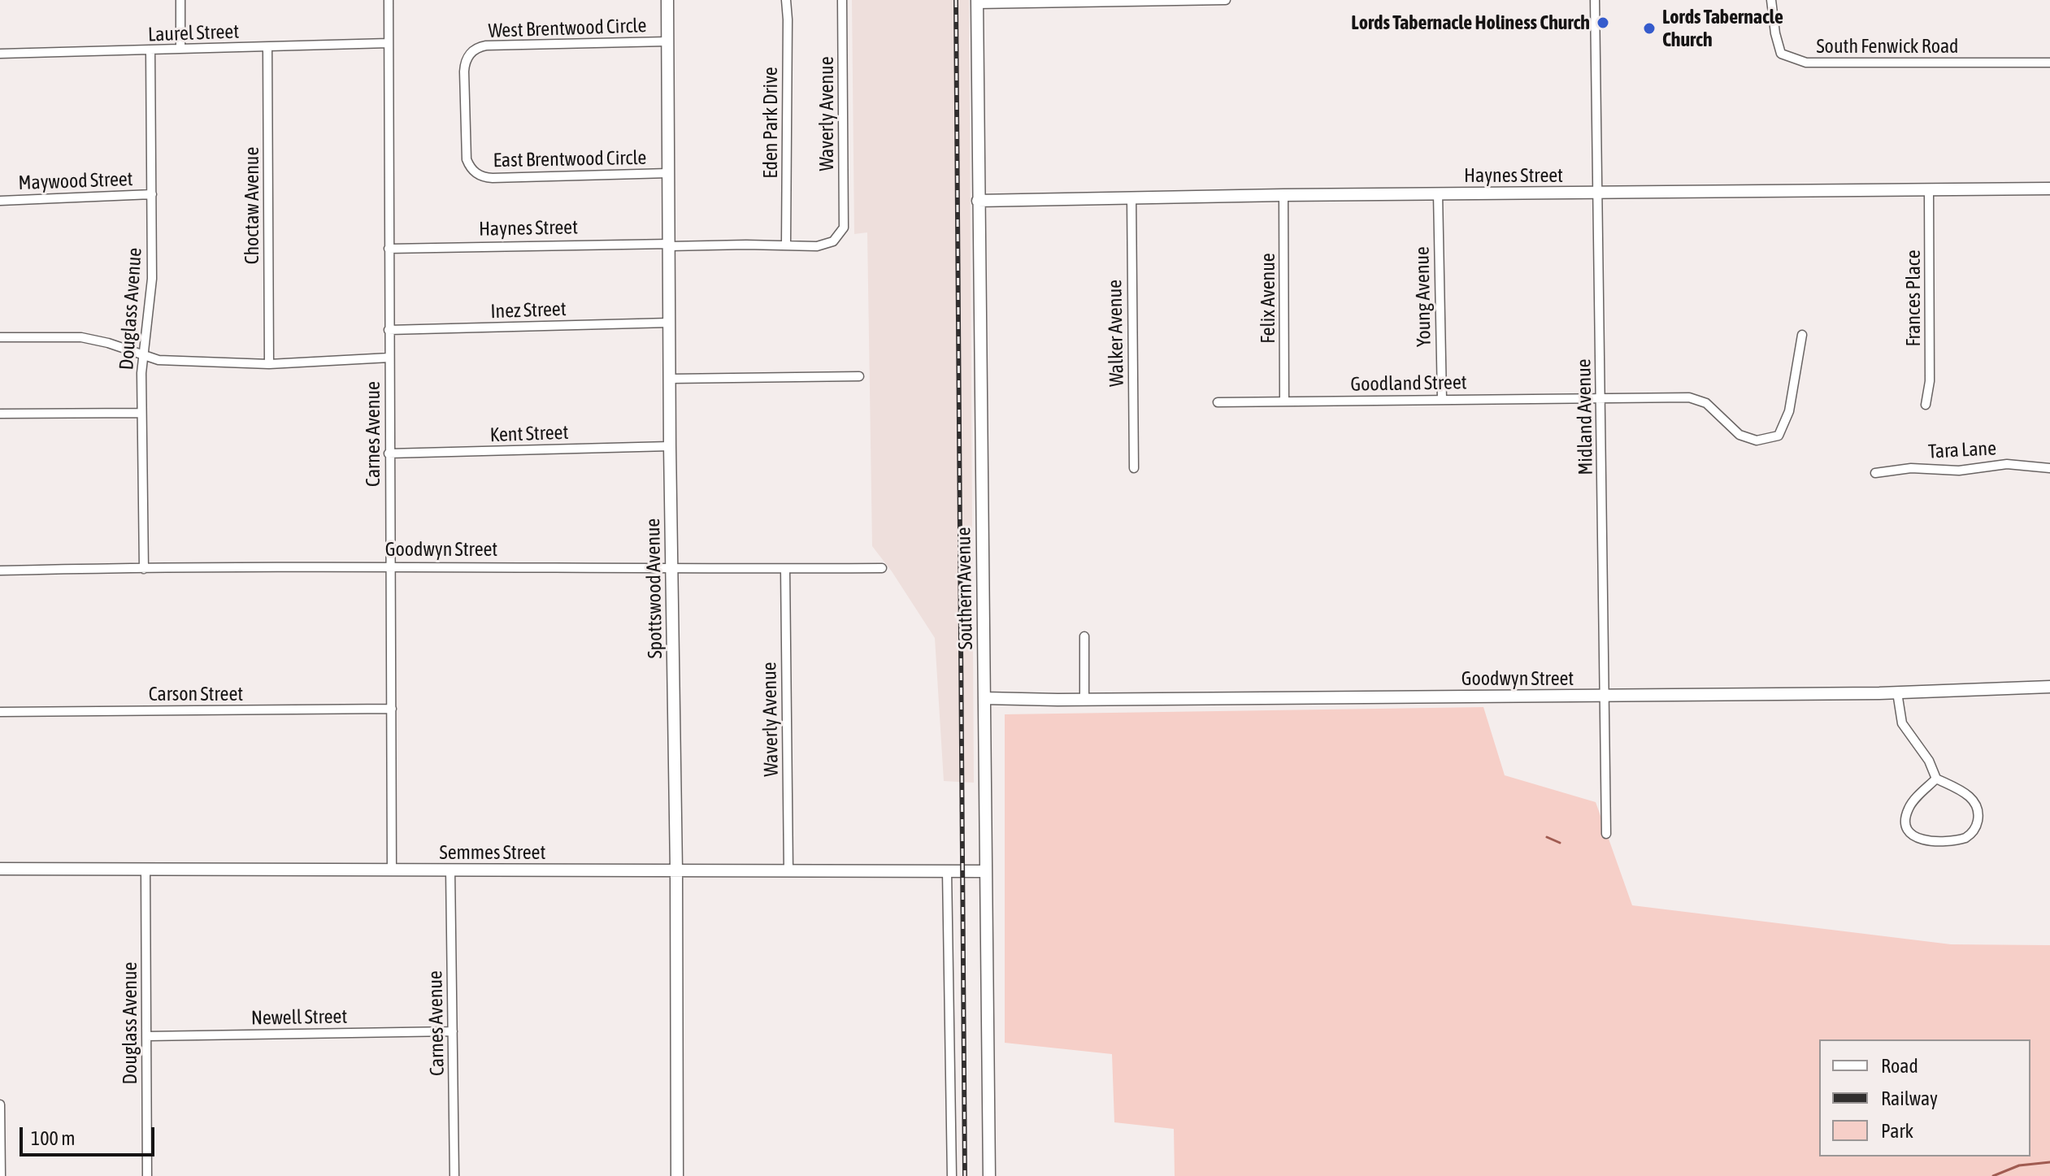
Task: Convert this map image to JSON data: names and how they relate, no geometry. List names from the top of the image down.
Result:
{
  "streets": {
    "street": [
      "West Brentwood Circle",
      "Laurel Street",
      "South Fenwick Road",
      "Waverly Avenue",
      "Eden Park Drive",
      "East Brentwood Circle",
      "Haynes Street",
      "Maywood Street",
      "Choctaw Avenue",
      "Young Avenue",
      "Felix Avenue",
      "Frances Place",
      "Douglass Avenue",
      "Inez Street",
      "Walker Avenue",
      "Goodland Street",
      "Midland Avenue",
      "Carnes Avenue",
      "Kent Street",
      "Tara Lane",
      "Goodwyn Street",
      "Spottswood Avenue",
      "Southern Avenue",
      "Carson Street",
      "Semmes Street",
      "Newell Street"
    ]
  },
  "crossings": [
    ["West Brentwood Circle", "East Brentwood Circle"],
    ["West Brentwood Circle", "Spottswood Avenue"],
    ["Laurel Street", "Choctaw Avenue"],
    ["Laurel Street", "Douglass Avenue"],
    ["Laurel Street", "Carnes Avenue"],
    ["Waverly Avenue", "Haynes Street"],
    ["Waverly Avenue", "Goodwyn Street"],
    ["Waverly Avenue", "Semmes Street"],
    ["Eden Park Drive", "Haynes Street"],
    ["East Brentwood Circle", "Spottswood Avenue"],
    ["Haynes Street", "Young Avenue"],
    ["Haynes Street", "Felix Avenue"],
    ["Haynes Street", "Frances Place"],
    ["Haynes Street", "Walker Avenue"],
    ["Haynes Street", "Midland Avenue"],
    ["Haynes Street", "Carnes Avenue"],
    ["Haynes Street", "Spottswood Avenue"],
    ["Haynes Street", "Southern Avenue"],
    ["Maywood Street", "Douglass Avenue"],
    ["Young Avenue", "Goodland Street"],
    ["Felix Avenue", "Goodland Street"],
    ["Douglass Avenue", "Goodwyn Street"],
    ["Douglass Avenue", "Semmes Street"],
    ["Douglass Avenue", "Newell Street"],
    ["Inez Street", "Carnes Avenue"],
    ["Inez Street", "Spottswood Avenue"],
    ["Goodland Street", "Midland Avenue"],
    ["Midland Avenue", "Goodwyn Street"],
    ["Carnes Avenue", "Kent Street"],
    ["Carnes Avenue", "Goodwyn Street"],
    ["Carnes Avenue", "Carson Street"],
    ["Carnes Avenue", "Semmes Street"],
    ["Carnes Avenue", "Newell Street"],
    ["Kent Street", "Spottswood Avenue"],
    ["Goodwyn Street", "Spottswood Avenue"],
    ["Goodwyn Street", "Southern Avenue"],
    ["Spottswood Avenue", "Semmes Street"],
    ["Southern Avenue", "Semmes Street"]
  ],
  "places": ["Lords Tabernacle Holiness Church", "Lords Tabernacle Church"],
  "legend": ["Road", "Railway", "Park"],
  "scale_bar": "100 m"
}
